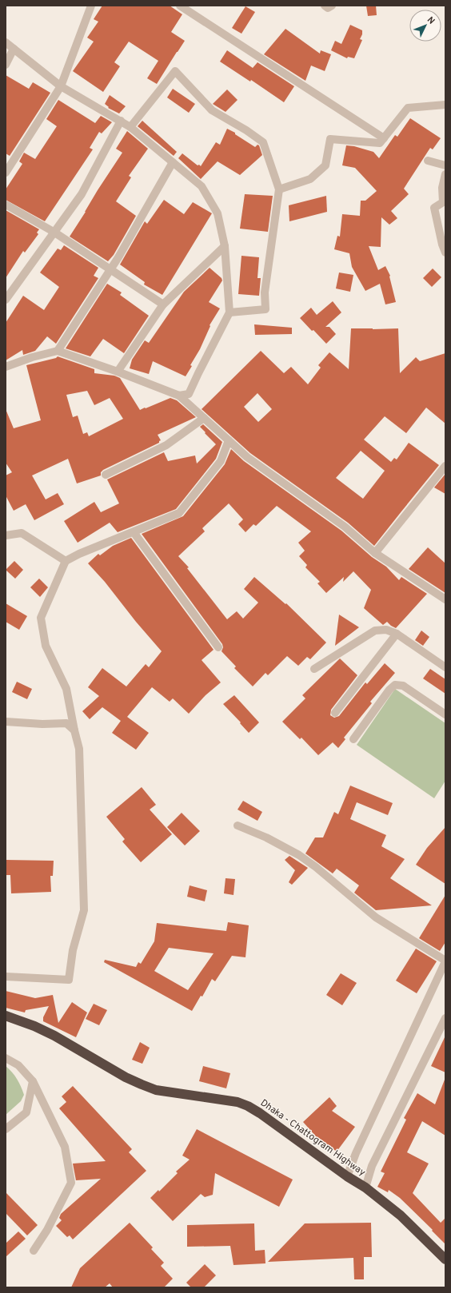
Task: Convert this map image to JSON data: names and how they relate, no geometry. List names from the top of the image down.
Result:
{
  "streets": {
    "highway": ["Dhaka - Chattogram Highway"]
  },
  "north": "top right"
}
